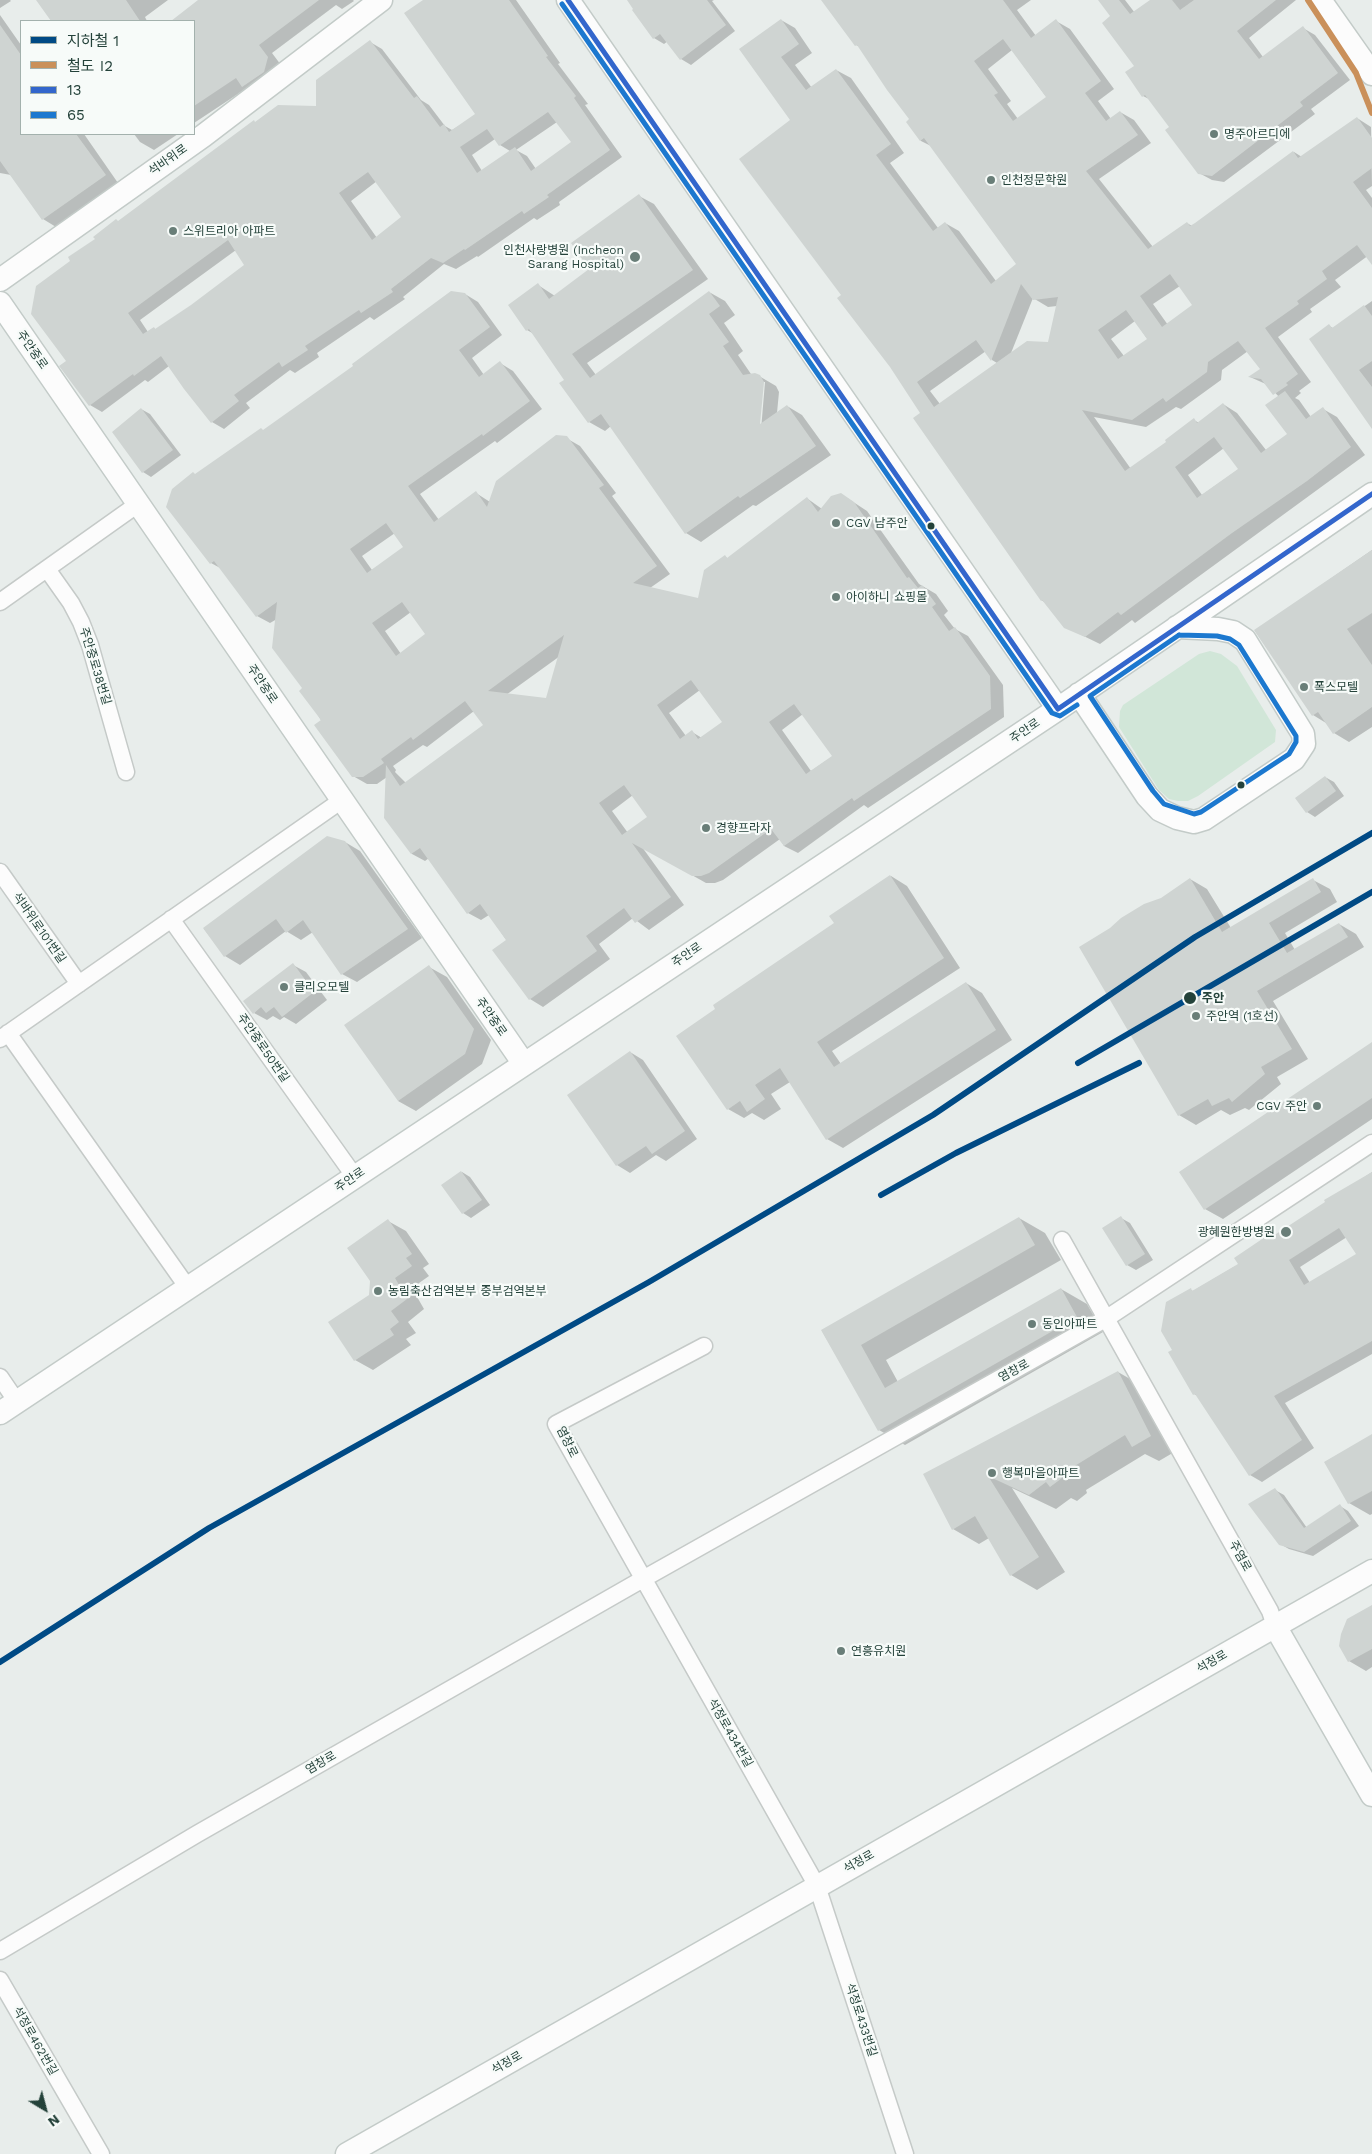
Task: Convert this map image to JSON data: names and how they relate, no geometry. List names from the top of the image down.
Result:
{
  "streets": {
    "main road": [
      "석바위로",
      "주안중로",
      "주안로",
      "주염로",
      "석정로"
    ],
    "street": [
      "주안중로38번길",
      "석바위로101번길",
      "주안중로50번길",
      "염창로",
      "석정로434번길",
      "석정로433번길",
      "석정로462번길"
    ]
  },
  "crossings": [
    ["주안중로", "주안로"],
    ["주안로", "주안중로50번길"],
    ["염창로", "주염로"],
    ["염창로", "석정로434번길"],
    ["주염로", "석정로"],
    ["석정로", "석정로434번길"],
    ["석정로", "석정로433번길"],
    ["석정로434번길", "석정로433번길"]
  ],
  "places": [
    "명주아르디에",
    "인천정문학원",
    "스위트리아 아파트",
    "인천사랑병원 (Incheon Sarang Hospital)",
    "CGV 남주안",
    "아이하니 쇼핑몰",
    "폭스모텔",
    "경향프라자",
    "클리오모텔",
    "주안",
    "주안역 (1호선)",
    "CGV 주안",
    "광혜원한방병원",
    "농림축산검역본부 중부검역본부",
    "동인아파트",
    "행복마을아파트",
    "연흥유치원"
  ],
  "lines": [
    "rail line I2",
    "transit line 13",
    "transit line 65",
    "metro line 1"
  ],
  "legend": [
    "지하철 1",
    "철도 I2",
    "13",
    "65"
  ],
  "north": "bottom right"
}
